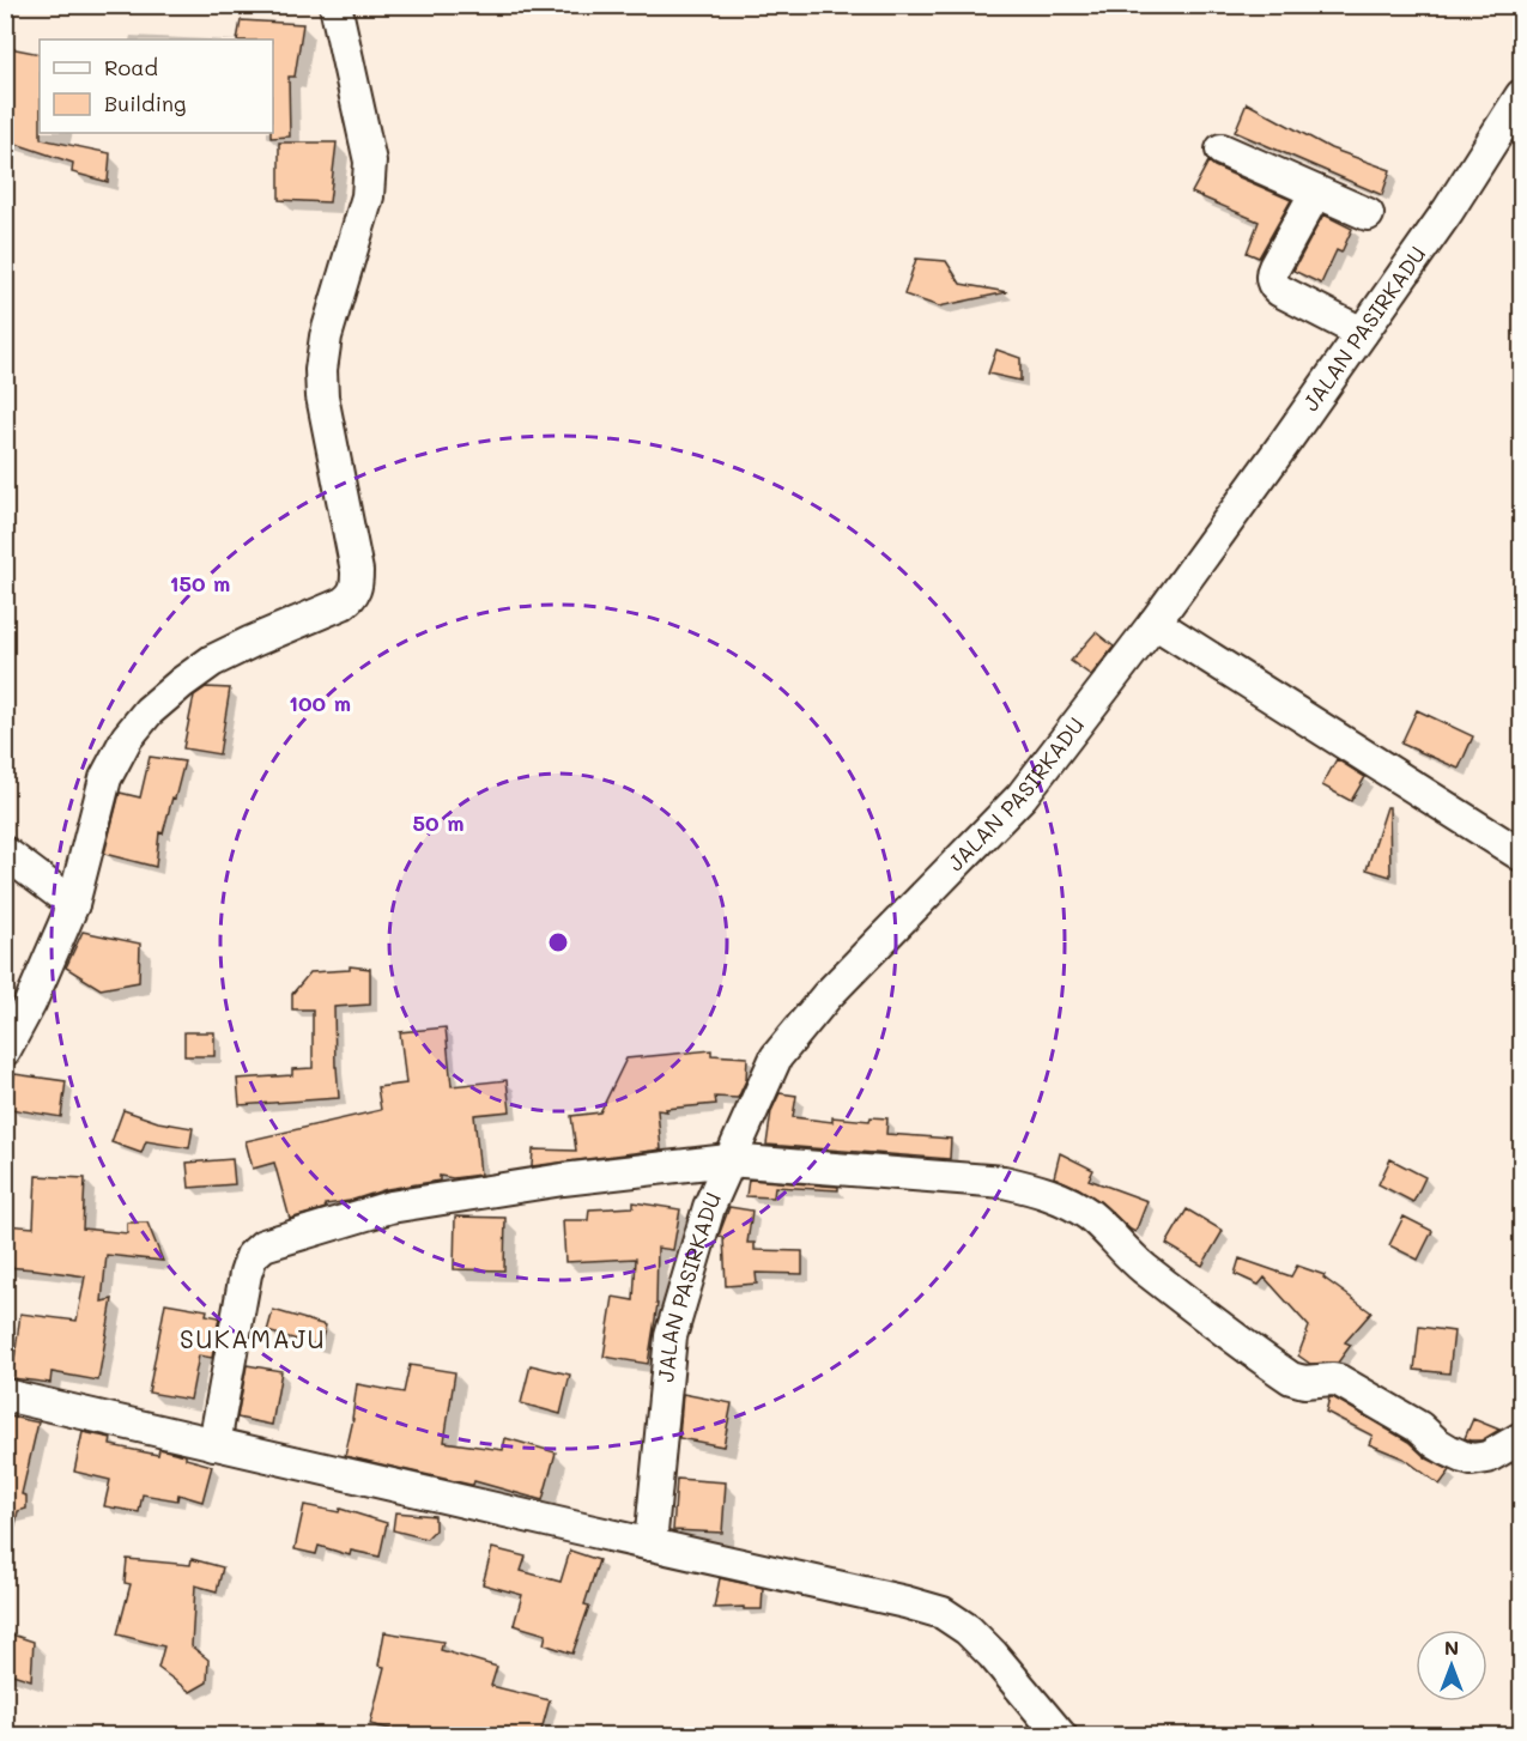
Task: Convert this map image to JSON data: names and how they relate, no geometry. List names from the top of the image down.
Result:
{
  "streets": {
    "street": ["JALAN PASIRKADU"]
  },
  "districts": ["SUKAMAJU"],
  "legend": ["Road", "Building"],
  "north": "top",
  "rings": ["150 m", "100 m", "50 m"]
}
